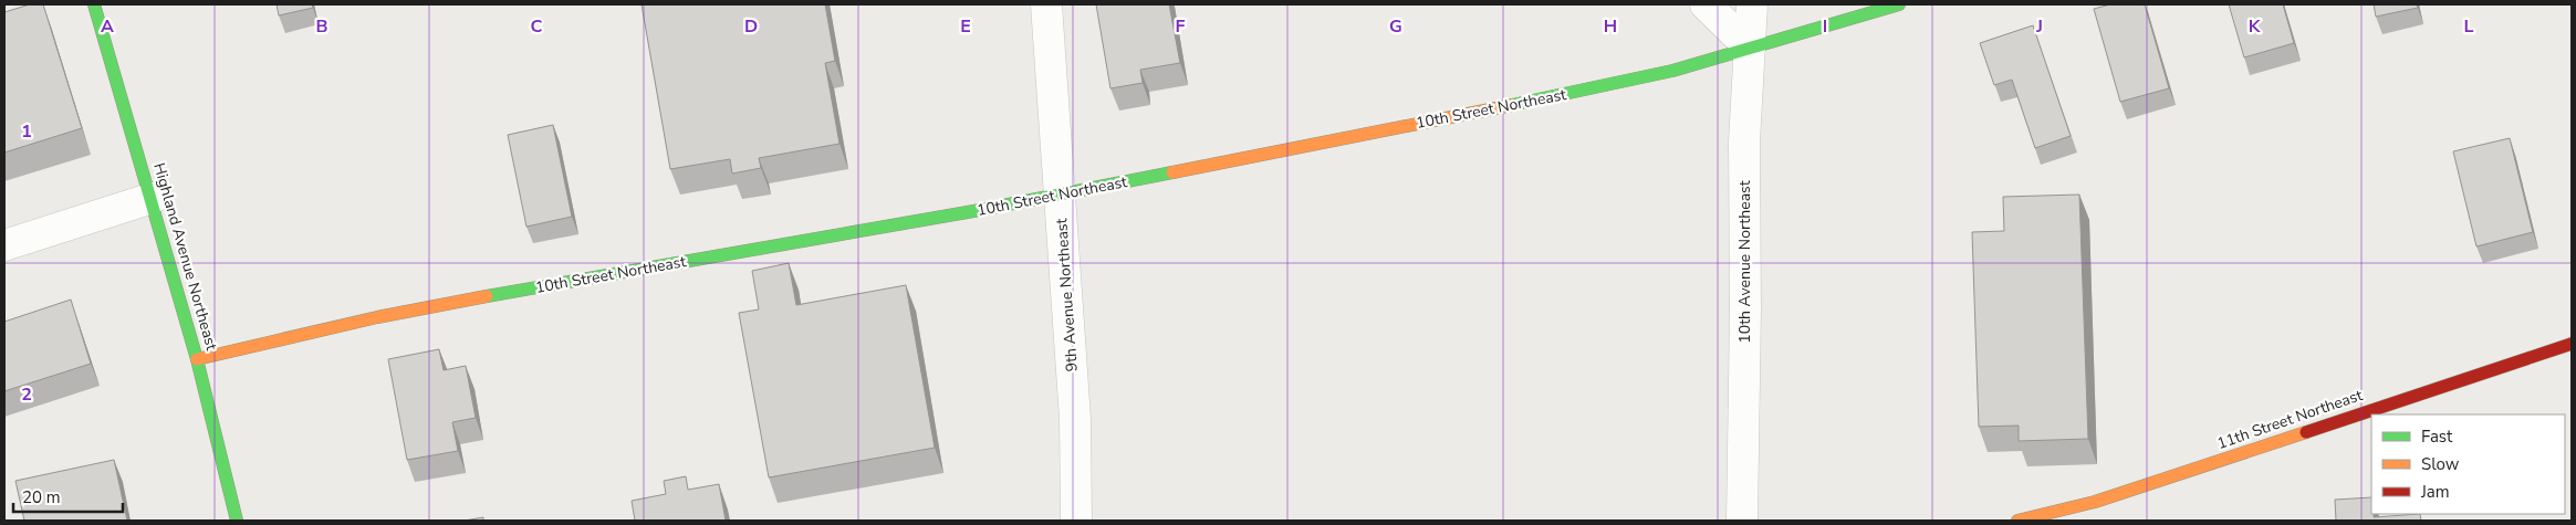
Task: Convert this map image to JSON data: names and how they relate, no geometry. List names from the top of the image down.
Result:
{
  "streets": {
    "street": [
      "10th Street Northeast",
      "Highland Avenue Northeast",
      "10th Avenue Northeast",
      "9th Avenue Northeast",
      "11th Street Northeast"
    ]
  },
  "crossings": [
    ["10th Street Northeast", "Highland Avenue Northeast"],
    ["10th Street Northeast", "10th Avenue Northeast"],
    ["10th Street Northeast", "9th Avenue Northeast"]
  ],
  "legend": ["Fast", "Slow", "Jam"],
  "scale_bar": "20 m",
  "grid": {
    "columns": [
      "A",
      "B",
      "C",
      "D",
      "E",
      "F",
      "G",
      "H",
      "I",
      "J",
      "K",
      "L"
    ],
    "rows": ["1", "2"]
  }
}
